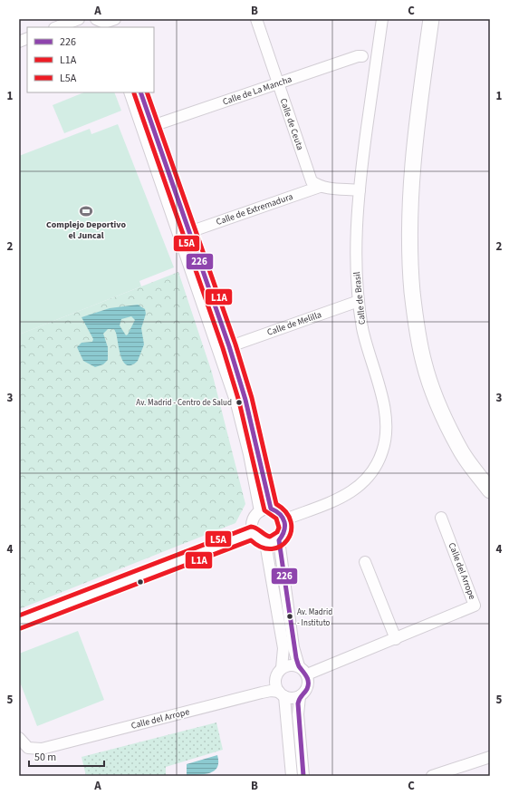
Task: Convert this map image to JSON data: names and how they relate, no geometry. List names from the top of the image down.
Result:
{
  "streets": {
    "street": [
      "Calle de La Mancha",
      "Calle de Ceuta",
      "Calle de Extremadura",
      "Calle de Brasil",
      "Calle de Melilla",
      "Calle del Arrope"
    ]
  },
  "crossings": [
    ["Calle de La Mancha", "Calle de Ceuta"],
    ["Calle de Ceuta", "Calle de Extremadura"],
    ["Calle de Brasil", "Calle de Melilla"]
  ],
  "places": {
    "sports": ["Complejo Deportivo el Juncal"],
    "other": ["Av. Madrid - Centro de Salud", "Av. Madrid - Instituto"]
  },
  "lines": ["transit line 226", "transit line L1A", "transit line L5A"],
  "legend": ["226", "L1A", "L5A"],
  "scale_bar": "50 m",
  "grid": {
    "columns": ["A", "B", "C"],
    "rows": [
      "1",
      "2",
      "3",
      "4",
      "5"
    ]
  }
}
